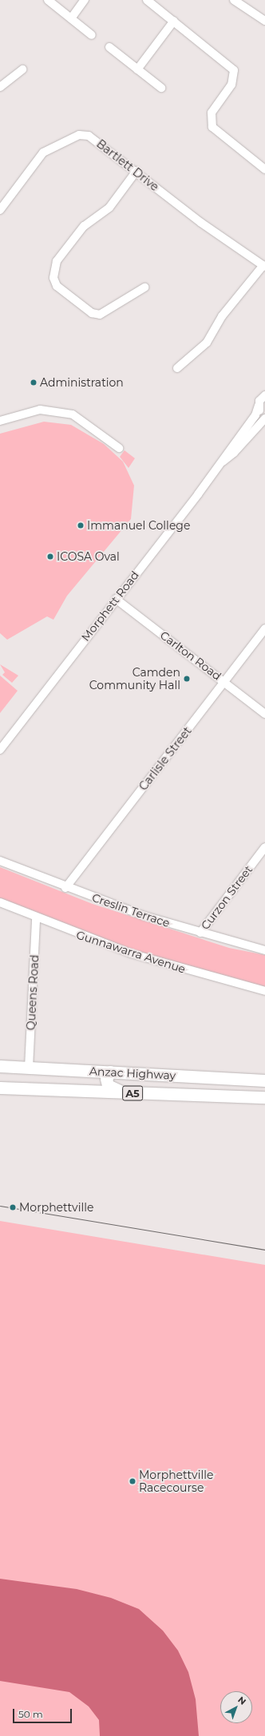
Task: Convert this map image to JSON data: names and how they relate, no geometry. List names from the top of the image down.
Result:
{
  "streets": {
    "highway": ["Anzac Highway", "A5"],
    "street": [
      "Bartlett Drive",
      "Morphett Road",
      "Carlton Road",
      "Carlisle Street",
      "Curzon Street",
      "Creslin Terrace",
      "Gunnawarra Avenue",
      "Queens Road"
    ]
  },
  "crossings": [
    ["Morphett Road", "Carlton Road"],
    ["Carlton Road", "Carlisle Street"],
    ["Carlisle Street", "Creslin Terrace"],
    ["Curzon Street", "Creslin Terrace"],
    ["Gunnawarra Avenue", "Queens Road"],
    ["Queens Road", "Anzac Highway"]
  ],
  "places": [
    "Administration",
    "Immanuel College",
    "ICOSA Oval",
    "Camden Community Hall",
    "Morphettville",
    "Morphettville Racecourse"
  ],
  "scale_bar": "50 m",
  "north": "top right"
}
